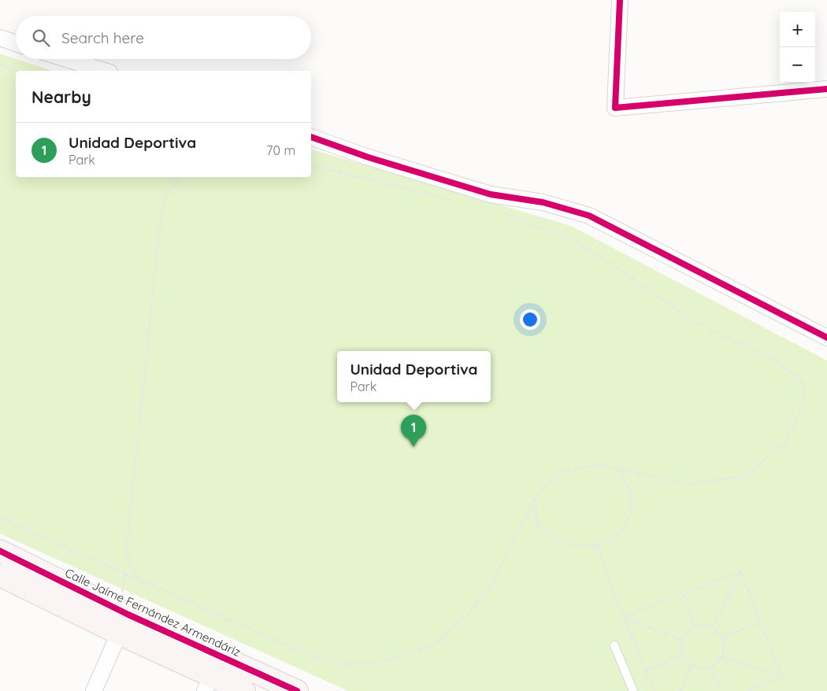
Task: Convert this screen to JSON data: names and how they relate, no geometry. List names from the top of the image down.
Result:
{
  "streets": {
    "street": ["Calle Jaime Fernández Armendáriz"]
  },
  "page": {
    "map_buttons": ["+", "−"],
    "search": "Search here",
    "heading": "Nearby",
    "list": [
      {
        "mark": "1",
        "name": "Unidad Deportiva",
        "note": "Park",
        "value": "70 m"
      }
    ],
    "popup": ["Unidad Deportiva", "Park"],
    "pins": "1"
  }
}
